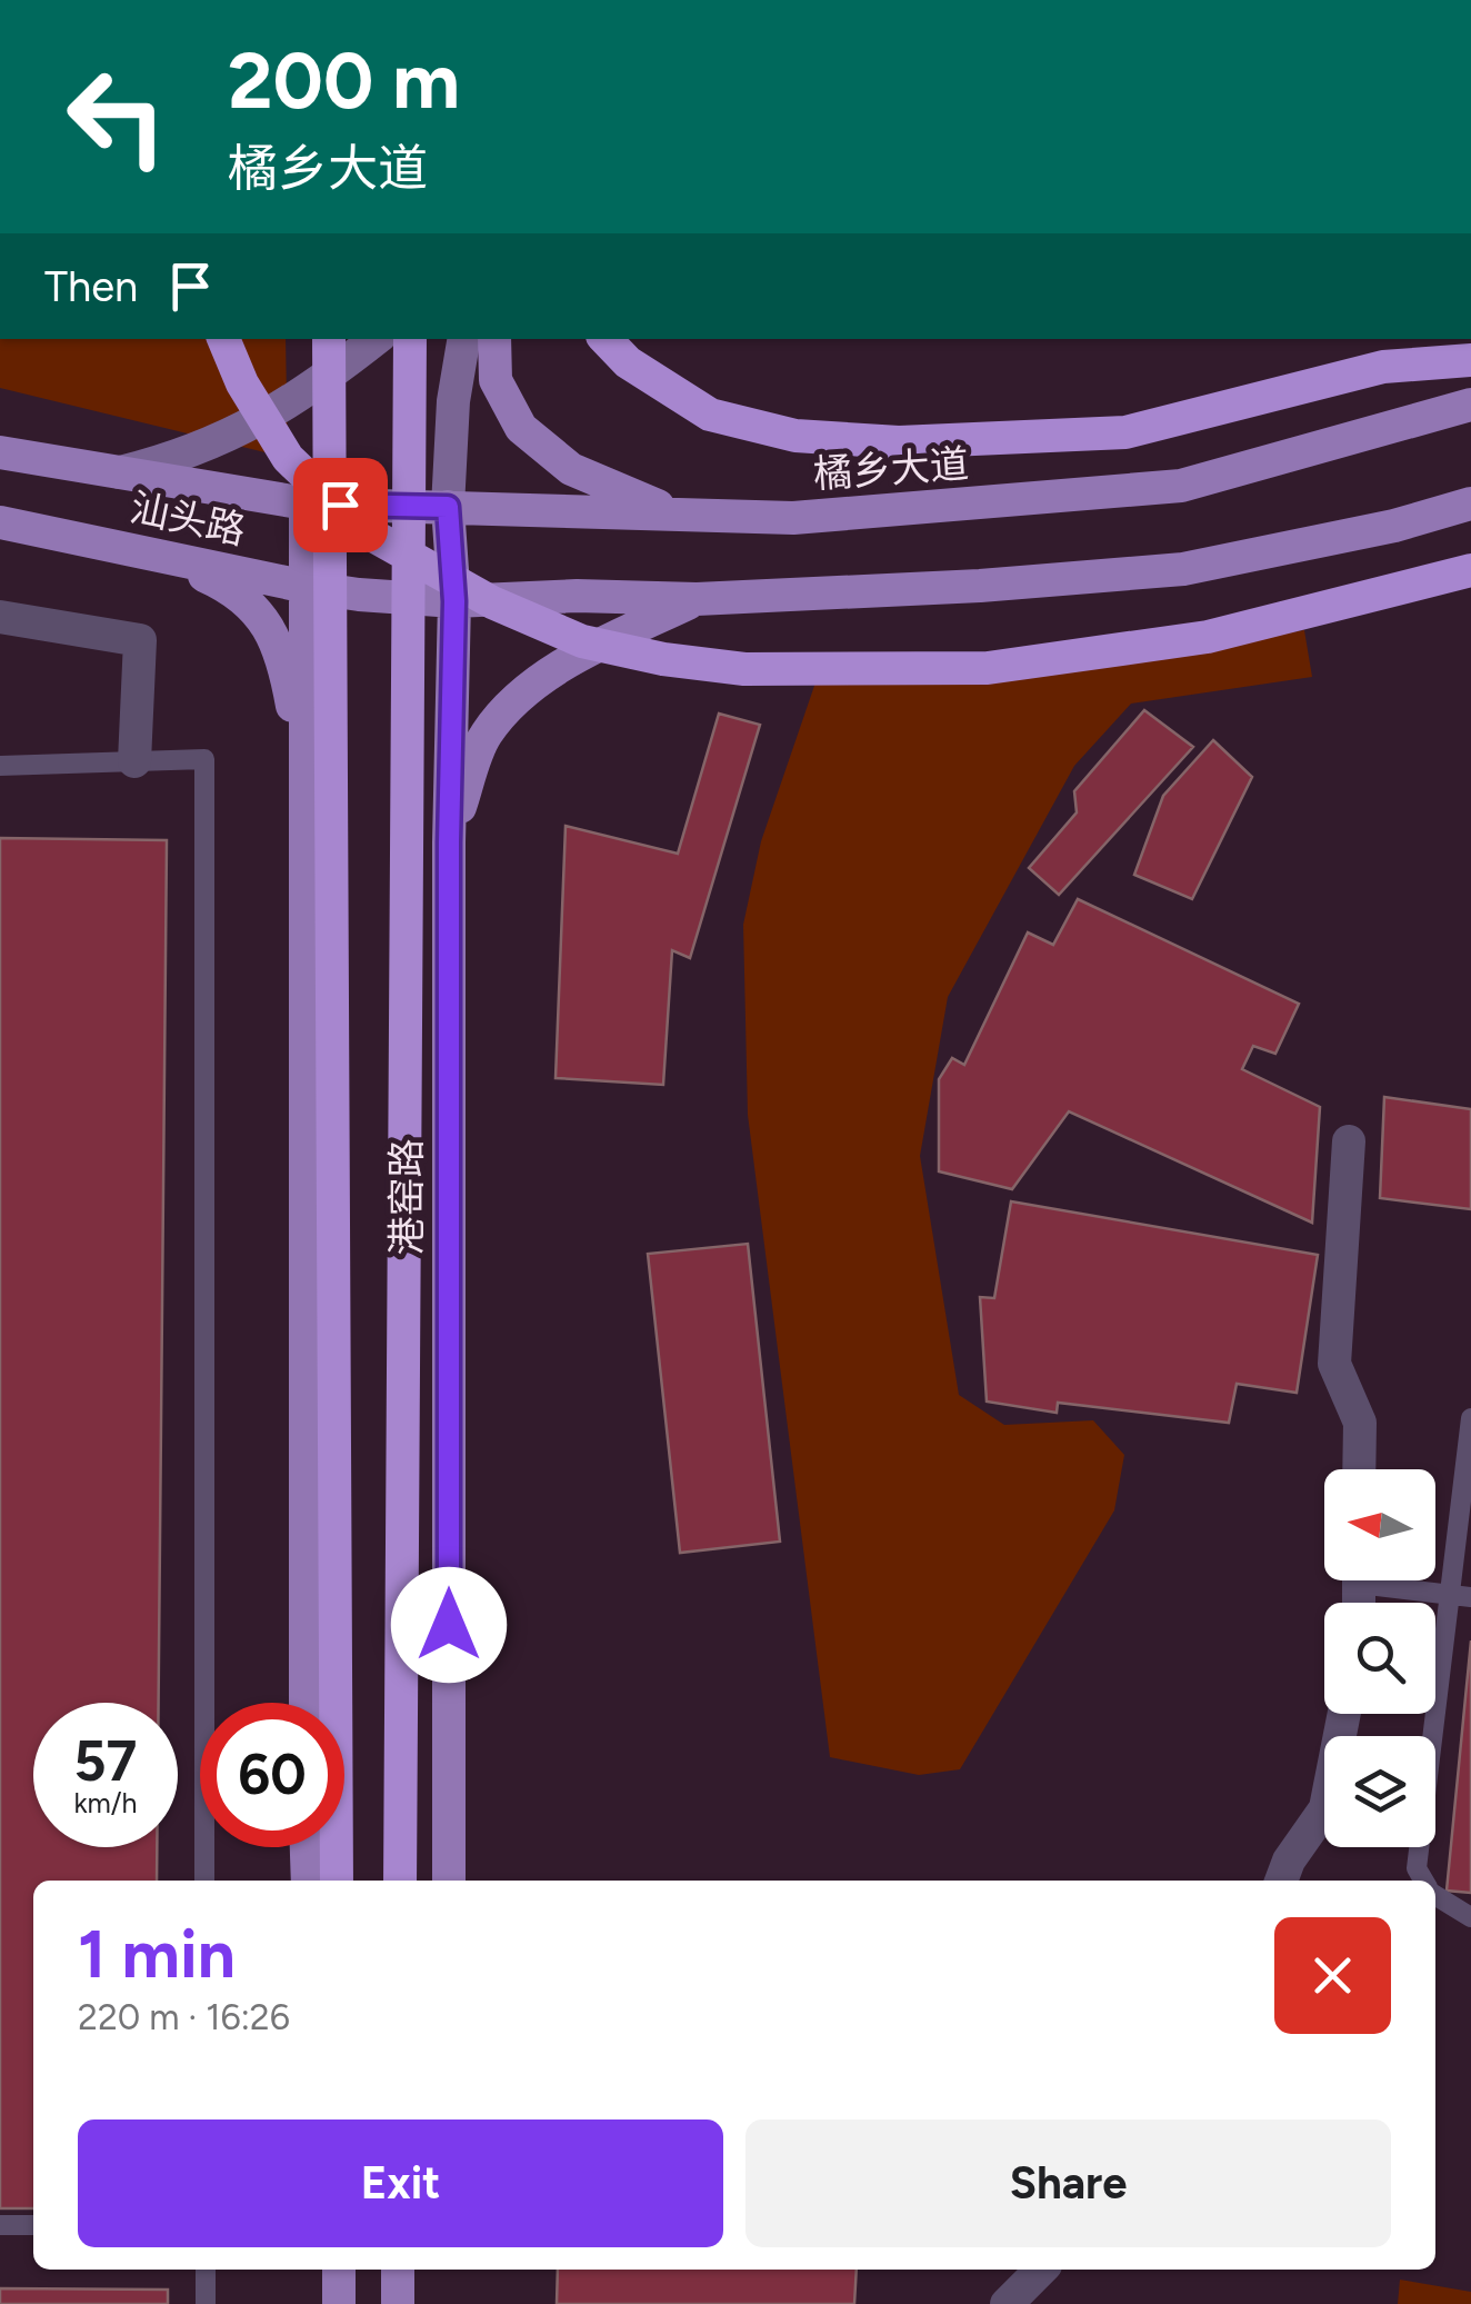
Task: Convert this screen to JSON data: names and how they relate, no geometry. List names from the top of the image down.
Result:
{
  "streets": {
    "main road": ["橘乡大道", "汕头路", "港窑路"]
  },
  "crossings": [
    ["橘乡大道", "汕头路"],
    ["橘乡大道", "港窑路"],
    ["汕头路", "港窑路"]
  ],
  "north": "left",
  "page": {
    "turn": ["200 m", "橘乡大道"],
    "then": "Then",
    "speed": "57 km/h",
    "limit": "60",
    "heading": ["1 min", "220 m · 16:26"],
    "buttons": ["Exit", "Share"]
  }
}
